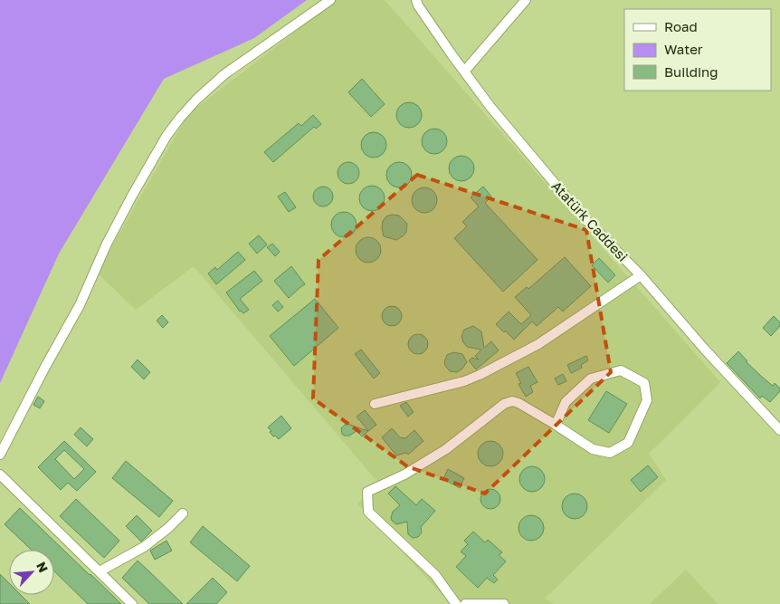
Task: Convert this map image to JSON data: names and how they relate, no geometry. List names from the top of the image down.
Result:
{
  "streets": {
    "street": ["Atatürk Caddesi"]
  },
  "legend": ["Road", "Water", "Building"],
  "north": "top right"
}
